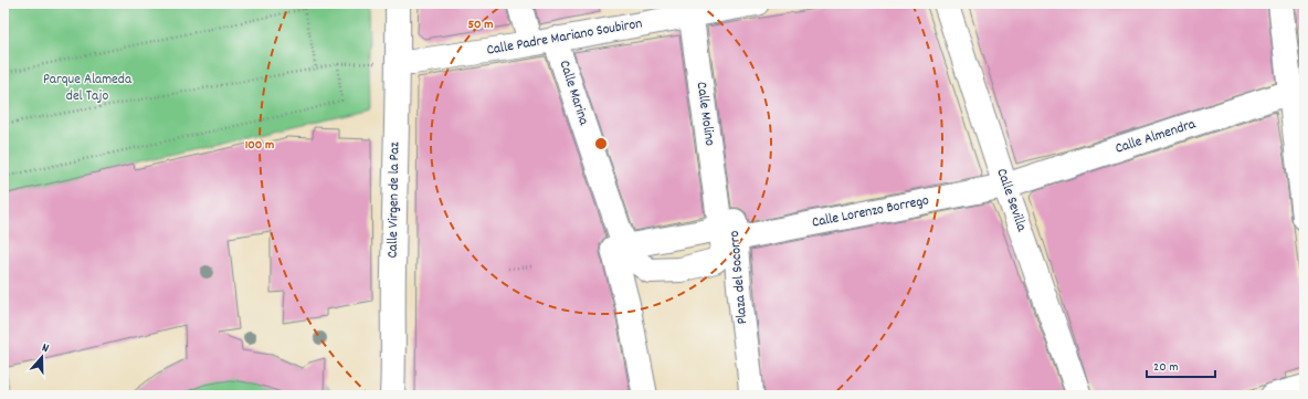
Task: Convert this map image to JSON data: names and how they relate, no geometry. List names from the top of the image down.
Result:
{
  "streets": {
    "street": [
      "Calle Padre Mariano Soubiron",
      "Calle Marina",
      "Calle Molino",
      "Calle Almendra",
      "Calle Virgen de la Paz",
      "Calle Sevilla",
      "Calle Lorenzo Borrego",
      "Plaza del Socorro"
    ]
  },
  "crossings": [
    ["Calle Padre Mariano Soubiron", "Calle Marina"],
    ["Calle Padre Mariano Soubiron", "Calle Molino"],
    ["Calle Padre Mariano Soubiron", "Calle Virgen de la Paz"],
    ["Calle Marina", "Plaza del Socorro"],
    ["Calle Molino", "Calle Lorenzo Borrego"],
    ["Calle Molino", "Plaza del Socorro"],
    ["Calle Almendra", "Calle Sevilla"],
    ["Calle Almendra", "Calle Lorenzo Borrego"],
    ["Calle Sevilla", "Calle Lorenzo Borrego"],
    ["Calle Lorenzo Borrego", "Plaza del Socorro"]
  ],
  "parks": ["Parque Alameda del Tajo"],
  "scale_bar": "20 m",
  "north": "top",
  "rings": ["50 m", "100 m"]
}
